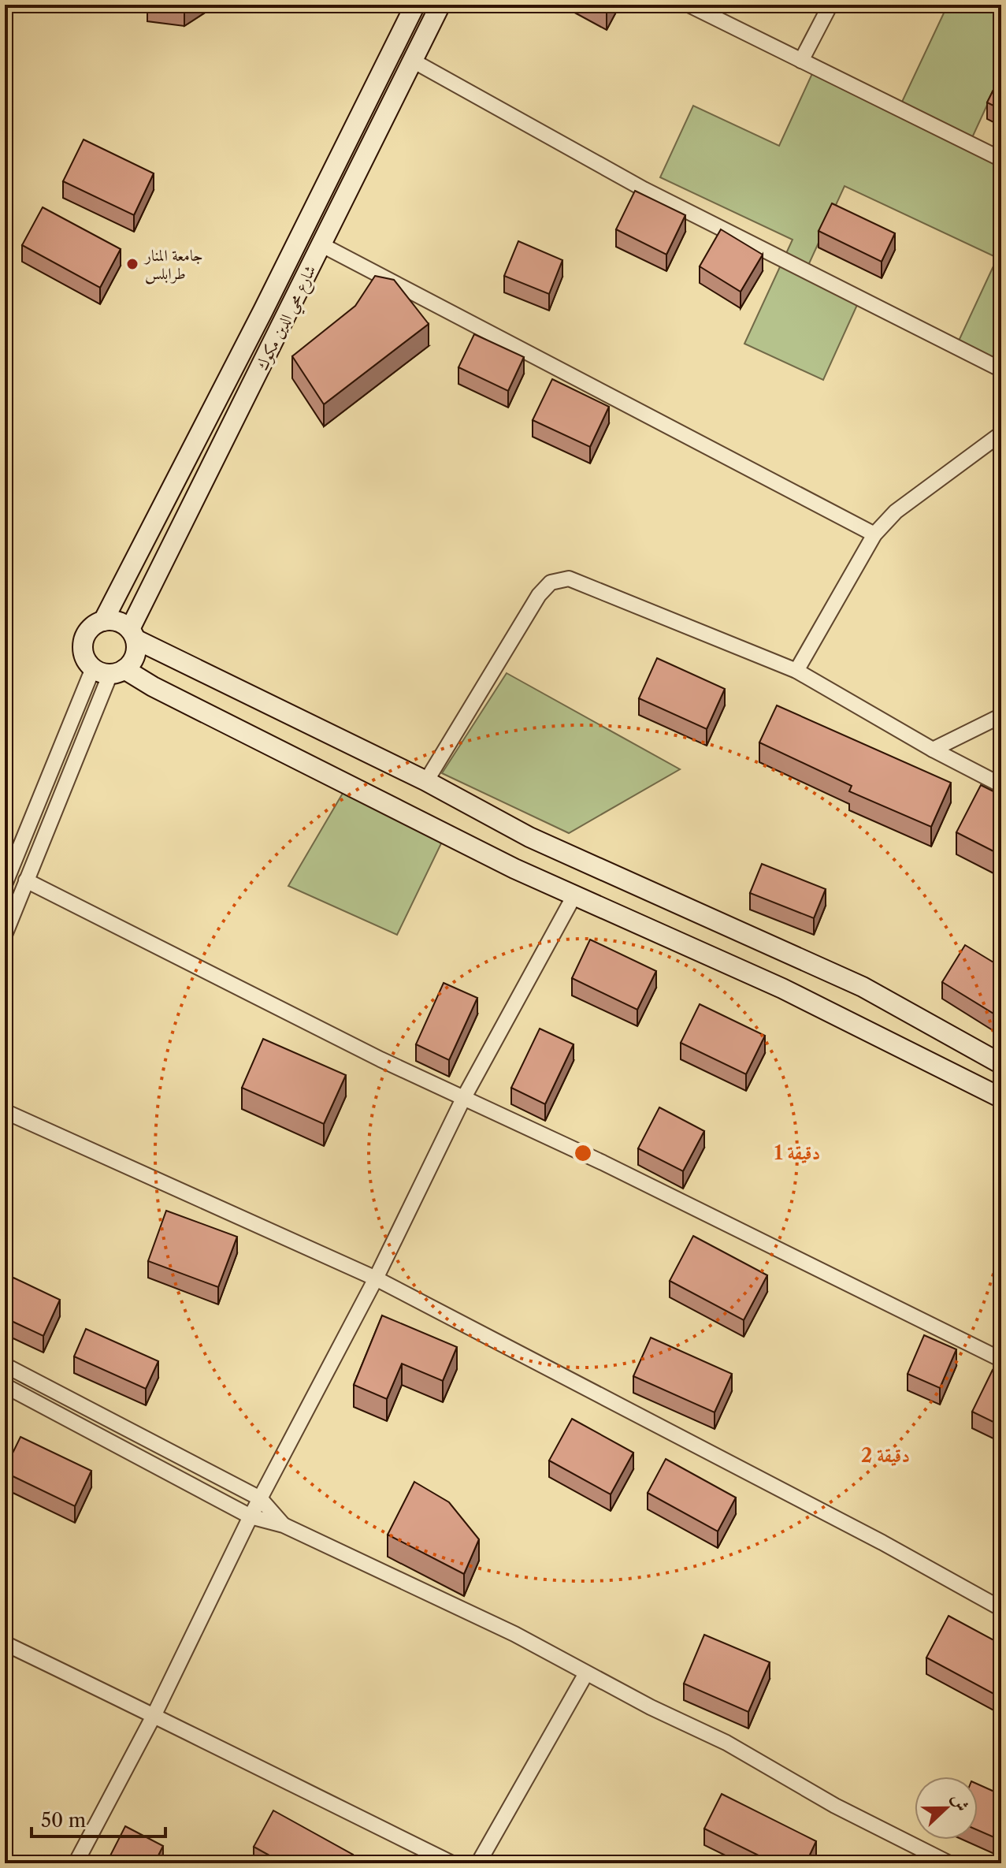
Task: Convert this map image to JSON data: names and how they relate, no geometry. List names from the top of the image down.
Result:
{
  "streets": {
    "street": ["شارع محي الدين مكوك"]
  },
  "places": ["جامعة المنار طرابلس"],
  "scale_bar": "50 m",
  "north": "right",
  "rings": ["1 دقيقة", "2 دقيقة"]
}
